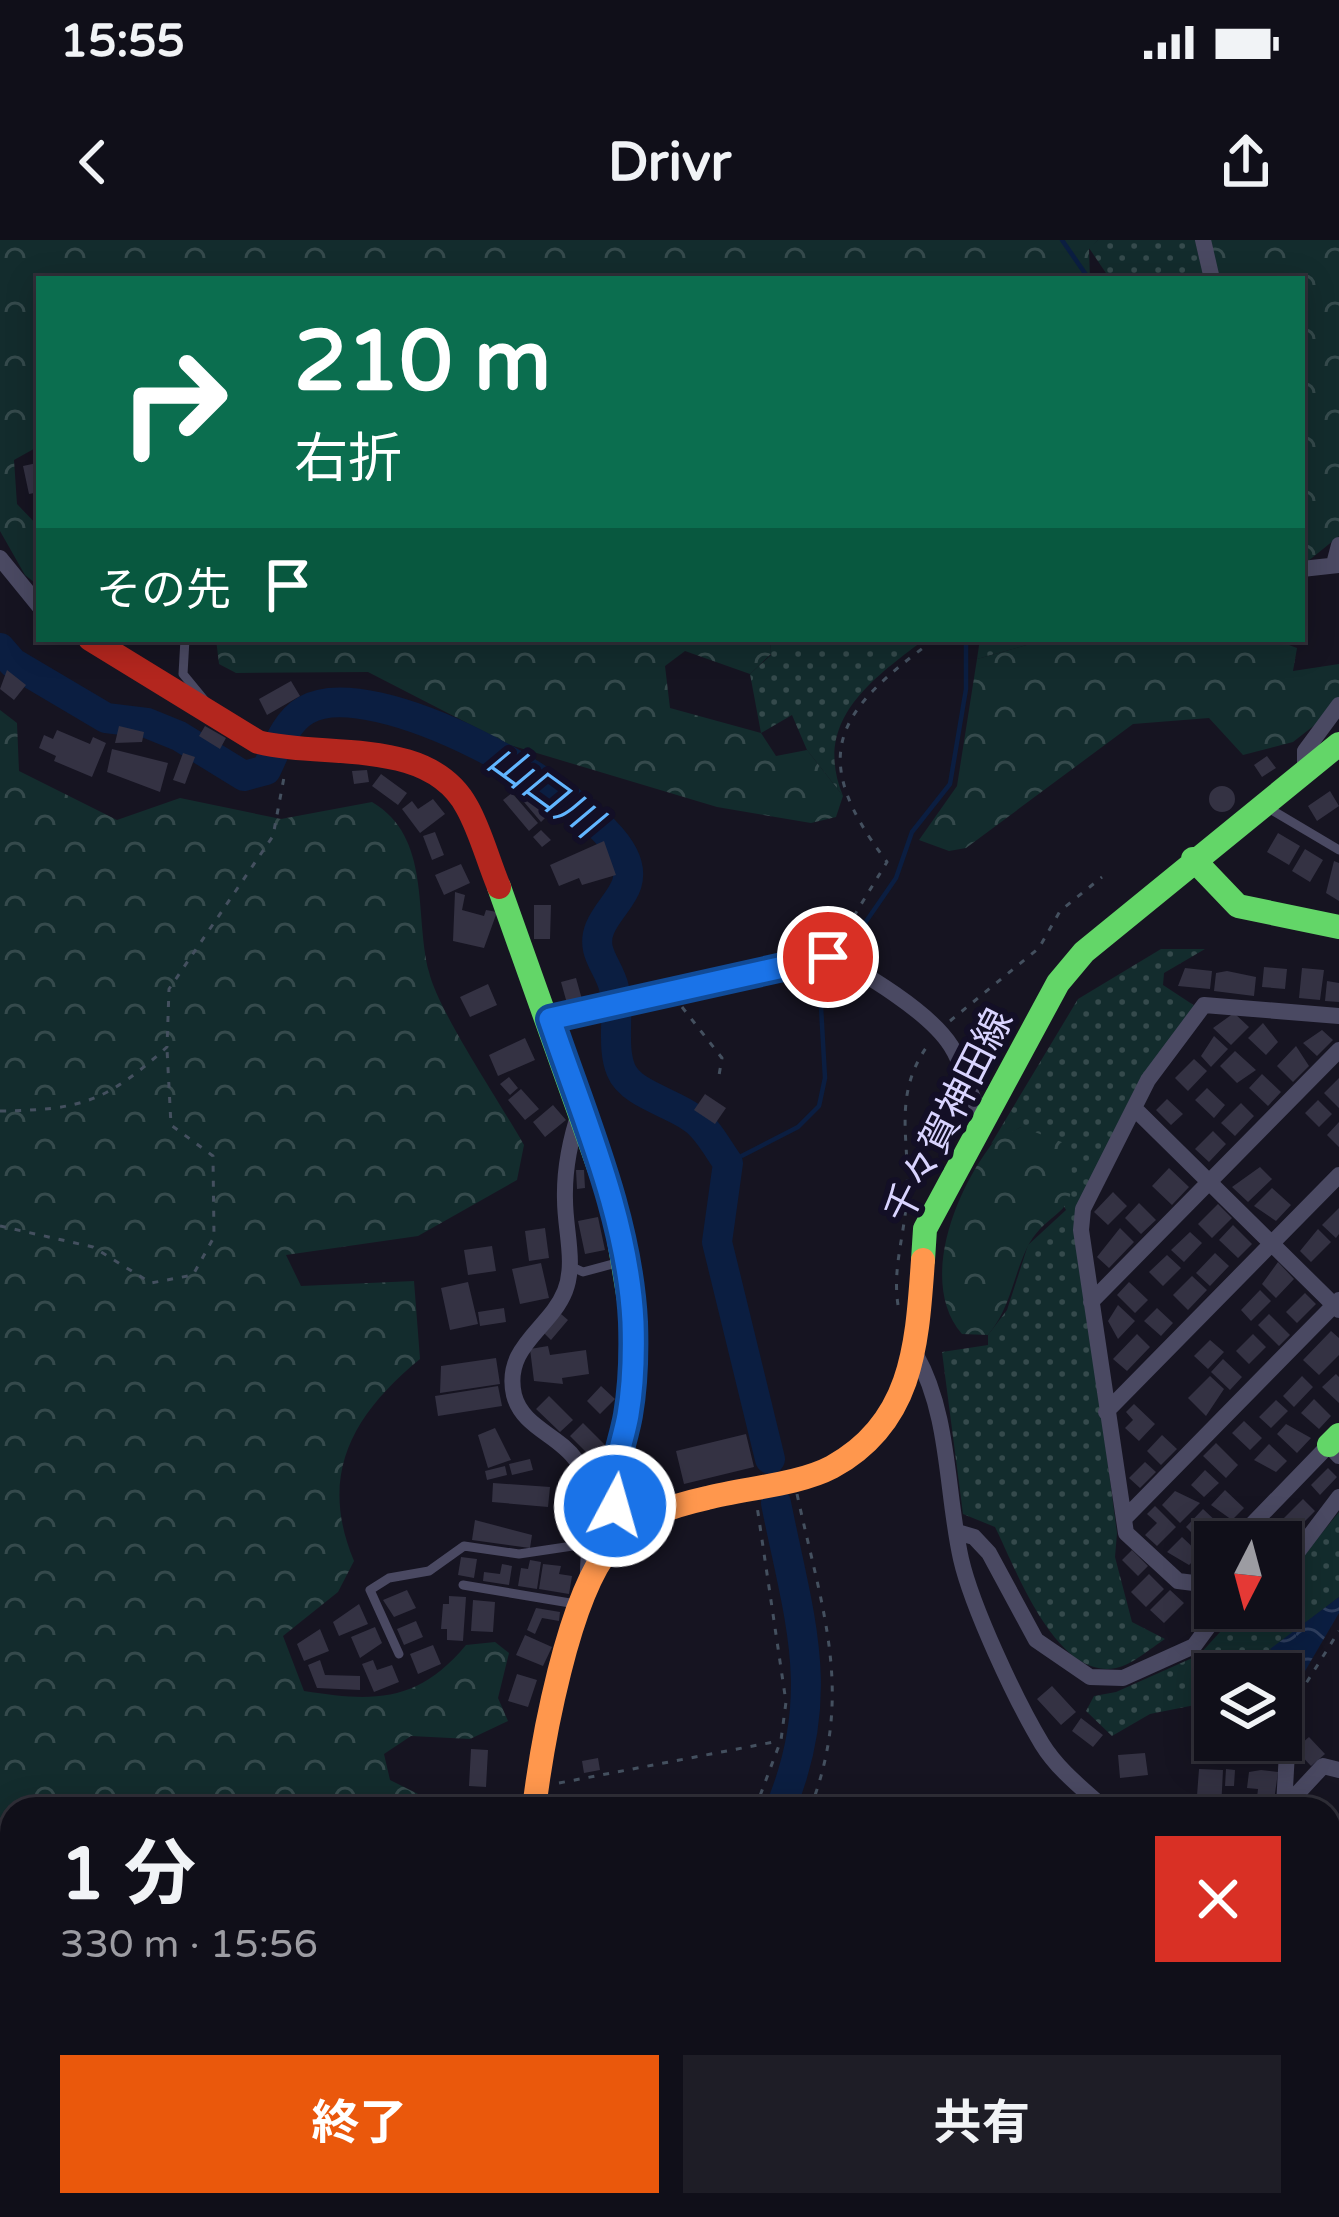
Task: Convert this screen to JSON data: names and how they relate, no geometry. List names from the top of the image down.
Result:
{
  "streets": {
    "main road": ["千々賀神田線"]
  },
  "water": ["山口川"],
  "north": "bottom",
  "page": {
    "status": "15:55",
    "header": "Drivr",
    "turn": ["210 m", "右折"],
    "then": "その先",
    "heading": ["1 分", "330 m · 15:56"],
    "buttons": ["終了", "共有"]
  }
}
